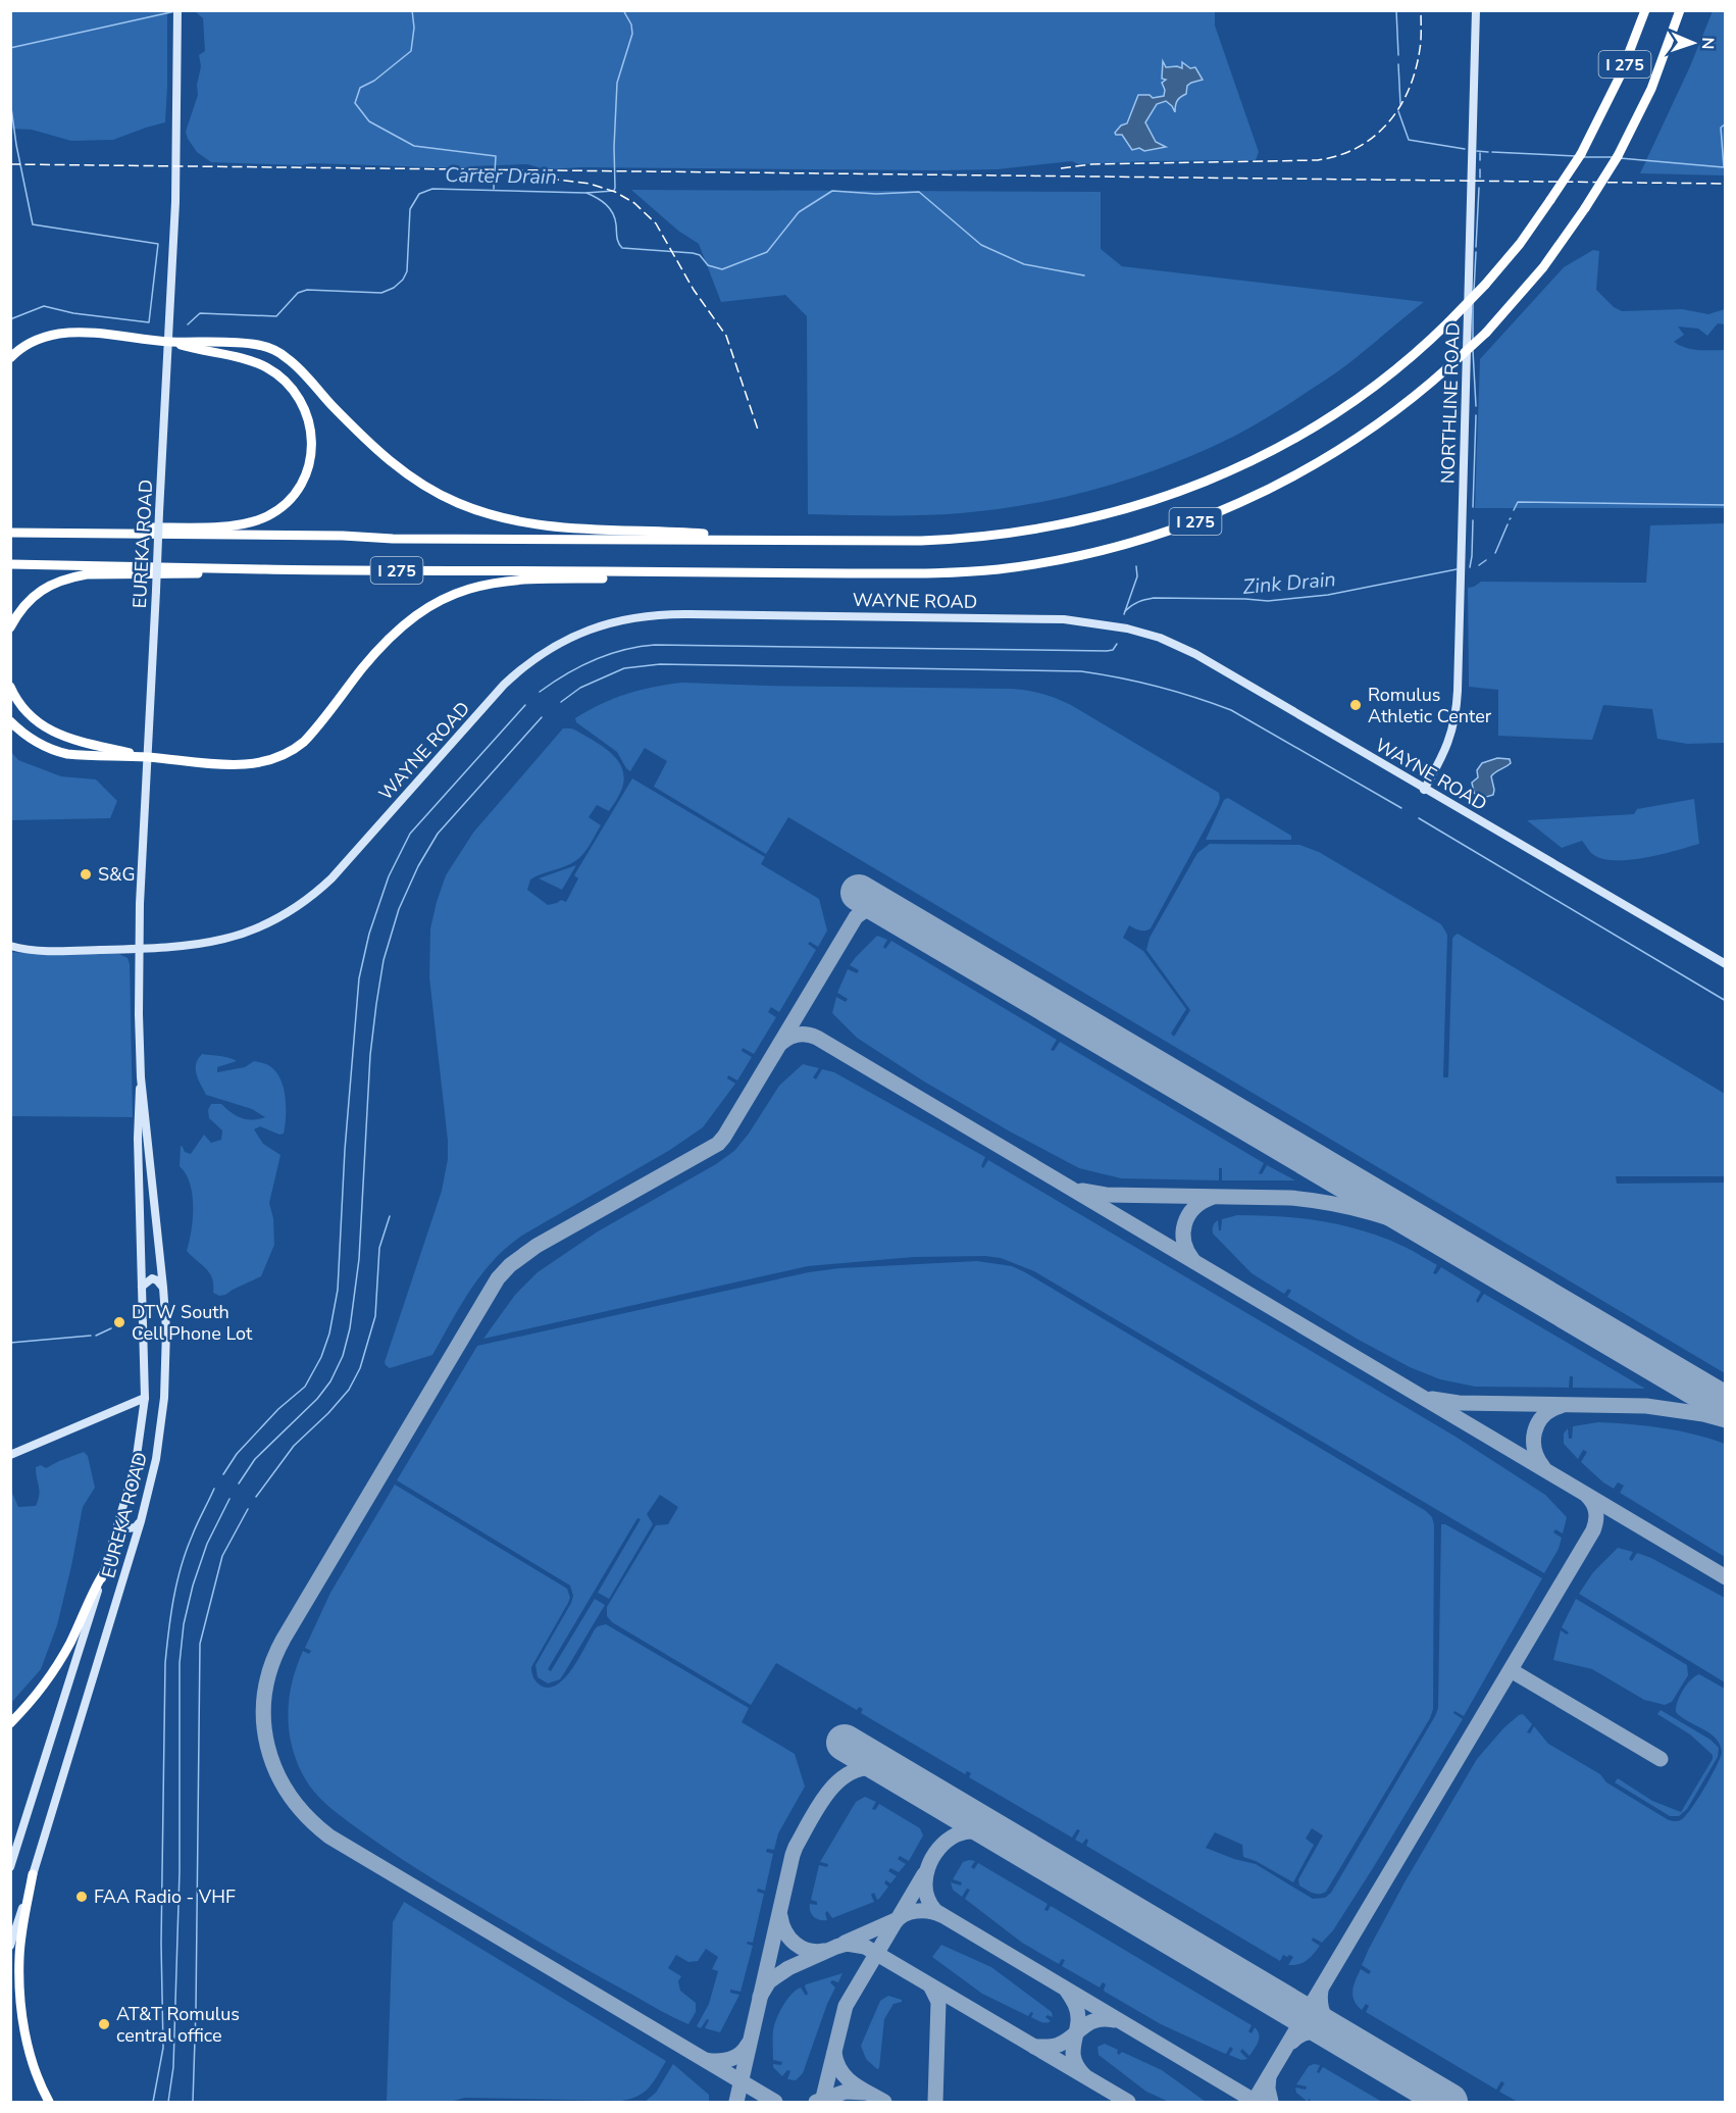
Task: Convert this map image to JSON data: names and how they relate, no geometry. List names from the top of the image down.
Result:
{
  "streets": {
    "highway": ["I 275"],
    "main road": ["NORTHLINE ROAD", "EUREKA ROAD", "WAYNE ROAD"]
  },
  "crossings": [
    ["NORTHLINE ROAD", "WAYNE ROAD"],
    ["EUREKA ROAD", "WAYNE ROAD"]
  ],
  "water": ["Carter Drain", "Zink Drain"],
  "places": [
    "Romulus Athletic Center",
    "S&G",
    "DTW South Cell Phone Lot",
    "FAA Radio - VHF",
    "AT&T Romulus central office"
  ],
  "north": "right"
}
